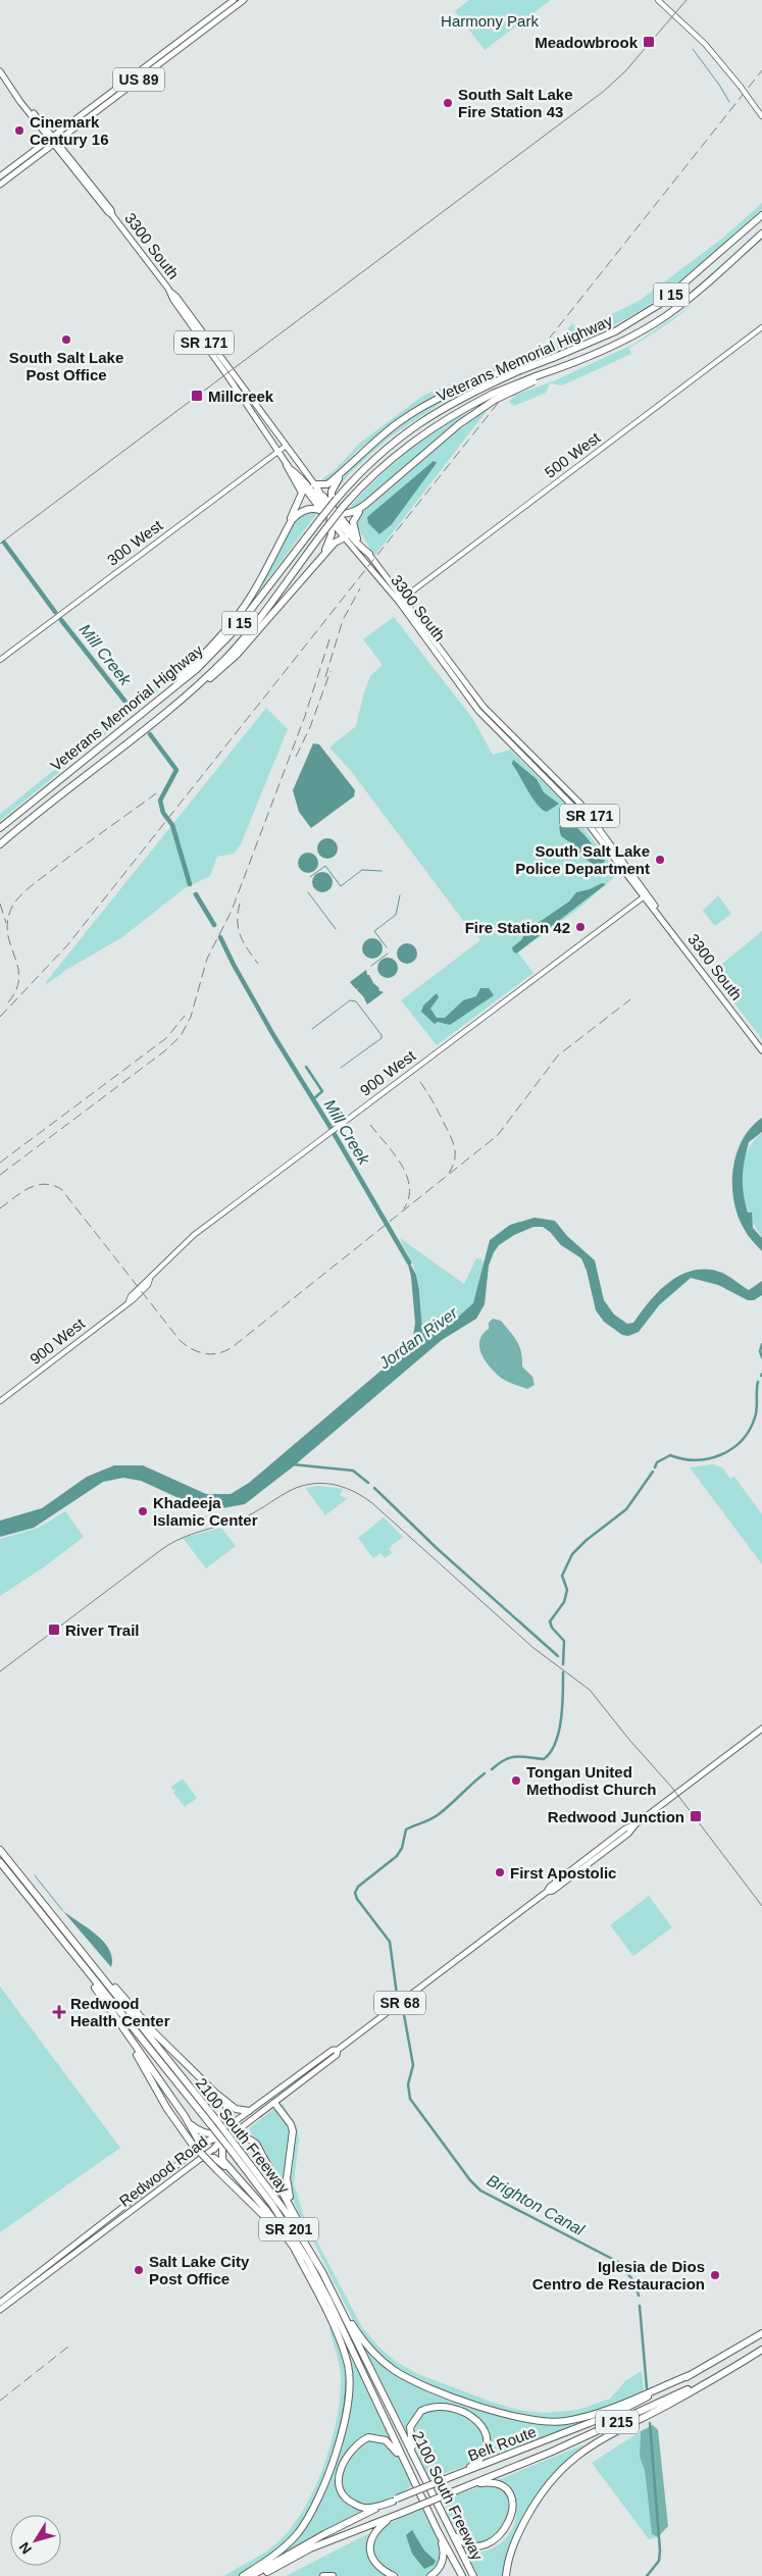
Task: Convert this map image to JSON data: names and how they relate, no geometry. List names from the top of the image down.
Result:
{
  "streets": {
    "highway": [
      "I 15",
      "Veterans Memorial Highway",
      "2100 South Freeway",
      "SR 201",
      "I 215",
      "Belt Route"
    ],
    "main road": [
      "US 89",
      "3300 South",
      "SR 171",
      "500 West",
      "300 West",
      "900 West",
      "SR 68",
      "Redwood Road"
    ]
  },
  "crossings": [
    ["US 89", "3300 South"],
    ["3300 South", "500 West"],
    ["3300 South", "300 West"],
    ["3300 South", "900 West"]
  ],
  "water": ["Mill Creek", "Jordan River", "Brighton Canal"],
  "parks": ["Harmony Park"],
  "places": {
    "transit": [
      "Meadowbrook",
      "Millcreek",
      "River Trail",
      "Redwood Junction"
    ],
    "other": [
      "South Salt Lake Fire Station 43",
      "Cinemark Century 16",
      "South Salt Lake Post Office",
      "South Salt Lake Police Department",
      "Fire Station 42",
      "Khadeeja Islamic Center",
      "Tongan United Methodist Church",
      "First Apostolic",
      "Salt Lake City Post Office",
      "Iglesia de Dios Centro de Restauracion"
    ],
    "health": ["Redwood Health Center"]
  },
  "north": "bottom left"
}
